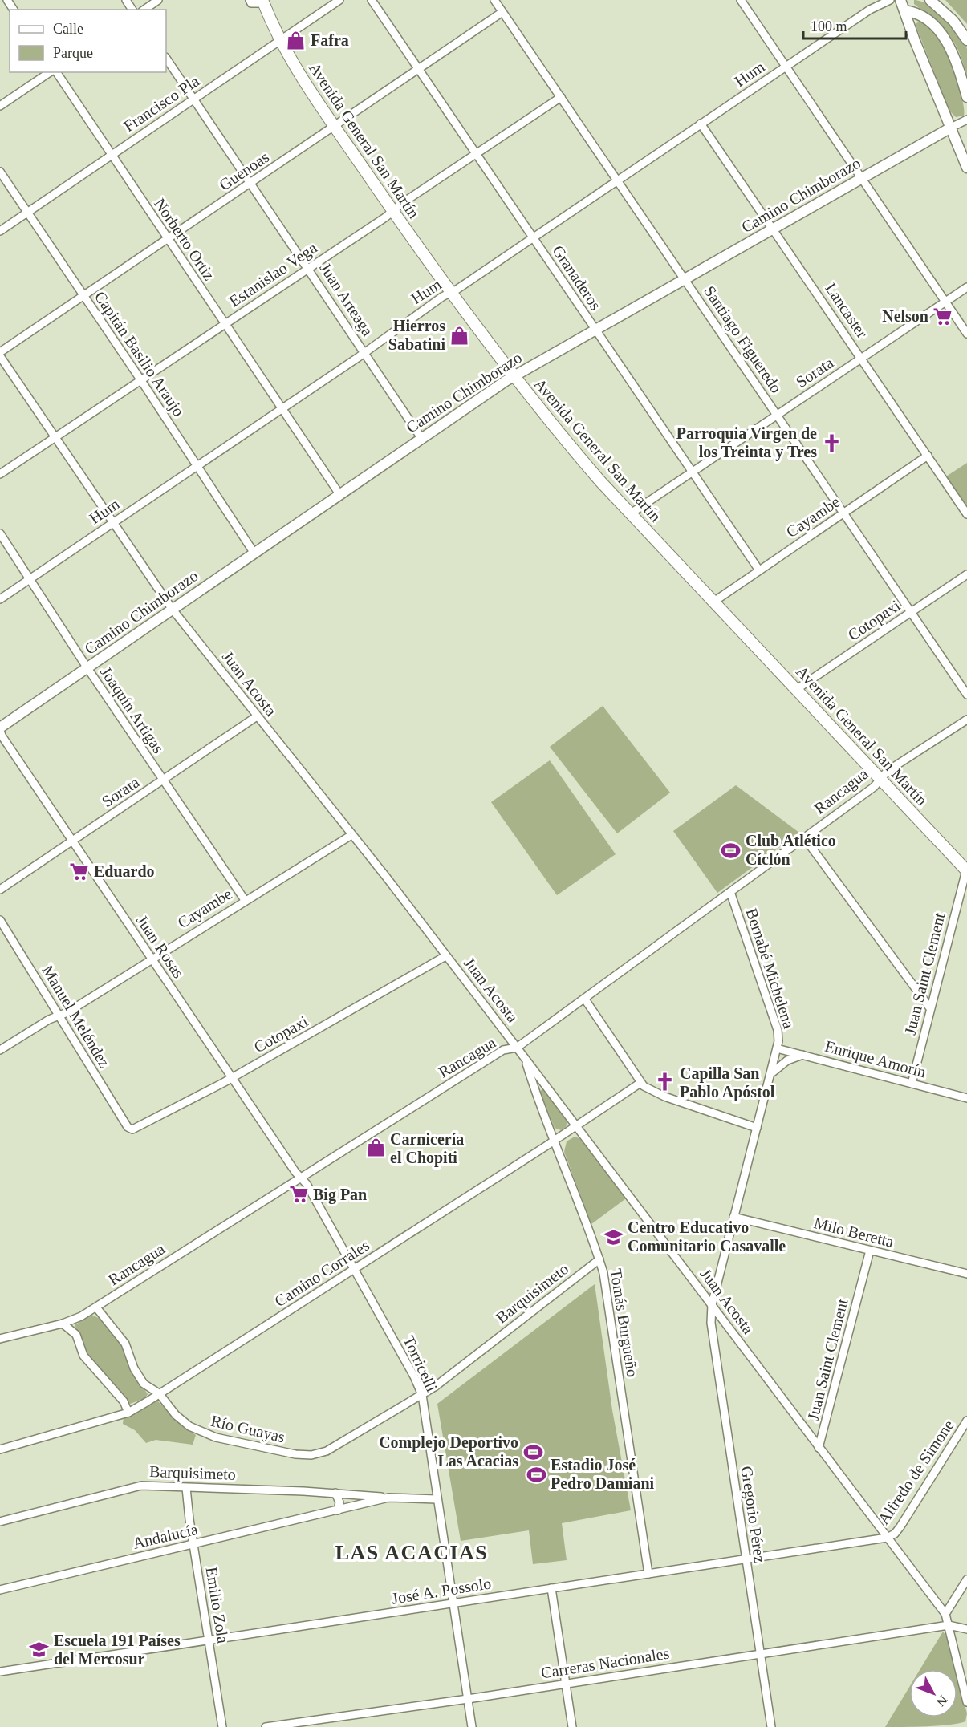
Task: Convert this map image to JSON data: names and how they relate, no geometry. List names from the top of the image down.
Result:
{
  "streets": {
    "main road": ["Avenida General San Martín"],
    "street": [
      "Hum",
      "Francisco Pla",
      "Guenoas",
      "Camino Chimborazo",
      "Norberto Ortiz",
      "Estanislao Vega",
      "Granaderos",
      "Juan Arteaga",
      "Lancaster",
      "Santiago Figueredo",
      "Capitán Basilio Araujo",
      "Sorata",
      "Cayambe",
      "Cotopaxi",
      "Juan Acosta",
      "Joaquín Artigas",
      "Rancagua",
      "Juan Rosas",
      "Bernabé Michelena",
      "Juan Saint Clement",
      "Manuel Meléndez",
      "Enrique Amorín",
      "Milo Beretta",
      "Camino Corrales",
      "Barquisimeto",
      "Tomás Burgueño",
      "Torricelli",
      "Río Guayas",
      "Alfredo de Simone",
      "Gregorio Pérez",
      "Andalucía",
      "José A. Possolo",
      "Emilio Zola",
      "Carreras Nacionales"
    ]
  },
  "crossings": [
    ["Hum", "Avenida General San Martín"],
    ["Hum", "Norberto Ortiz"],
    ["Hum", "Granaderos"],
    ["Hum", "Juan Arteaga"],
    ["Hum", "Lancaster"],
    ["Hum", "Santiago Figueredo"],
    ["Hum", "Capitán Basilio Araujo"],
    ["Hum", "Juan Acosta"],
    ["Hum", "Joaquín Artigas"],
    ["Francisco Pla", "Avenida General San Martín"],
    ["Francisco Pla", "Norberto Ortiz"],
    ["Francisco Pla", "Juan Arteaga"],
    ["Francisco Pla", "Capitán Basilio Araujo"],
    ["Avenida General San Martín", "Guenoas"],
    ["Avenida General San Martín", "Camino Chimborazo"],
    ["Avenida General San Martín", "Estanislao Vega"],
    ["Avenida General San Martín", "Sorata"],
    ["Avenida General San Martín", "Cayambe"],
    ["Avenida General San Martín", "Cotopaxi"],
    ["Avenida General San Martín", "Rancagua"],
    ["Avenida General San Martín", "Juan Saint Clement"],
    ["Guenoas", "Norberto Ortiz"],
    ["Guenoas", "Granaderos"],
    ["Guenoas", "Juan Arteaga"],
    ["Guenoas", "Santiago Figueredo"],
    ["Guenoas", "Capitán Basilio Araujo"],
    ["Camino Chimborazo", "Norberto Ortiz"],
    ["Camino Chimborazo", "Granaderos"],
    ["Camino Chimborazo", "Juan Arteaga"],
    ["Camino Chimborazo", "Lancaster"],
    ["Camino Chimborazo", "Santiago Figueredo"],
    ["Camino Chimborazo", "Capitán Basilio Araujo"],
    ["Camino Chimborazo", "Juan Acosta"],
    ["Camino Chimborazo", "Joaquín Artigas"],
    ["Camino Chimborazo", "Juan Rosas"],
    ["Norberto Ortiz", "Estanislao Vega"],
    ["Estanislao Vega", "Granaderos"],
    ["Estanislao Vega", "Juan Arteaga"],
    ["Estanislao Vega", "Santiago Figueredo"],
    ["Estanislao Vega", "Capitán Basilio Araujo"],
    ["Estanislao Vega", "Juan Acosta"],
    ["Granaderos", "Sorata"],
    ["Granaderos", "Cayambe"],
    ["Lancaster", "Sorata"],
    ["Lancaster", "Cayambe"],
    ["Santiago Figueredo", "Sorata"],
    ["Santiago Figueredo", "Cayambe"],
    ["Santiago Figueredo", "Cotopaxi"],
    ["Sorata", "Juan Acosta"],
    ["Sorata", "Joaquín Artigas"],
    ["Sorata", "Juan Rosas"],
    ["Cayambe", "Juan Acosta"],
    ["Cayambe", "Joaquín Artigas"],
    ["Cayambe", "Juan Rosas"],
    ["Cayambe", "Manuel Meléndez"],
    ["Cotopaxi", "Juan Acosta"],
    ["Cotopaxi", "Juan Rosas"],
    ["Cotopaxi", "Manuel Meléndez"],
    ["Juan Acosta", "Rancagua"],
    ["Juan Acosta", "Bernabé Michelena"],
    ["Juan Acosta", "Juan Saint Clement"],
    ["Juan Acosta", "Camino Corrales"],
    ["Juan Acosta", "Tomás Burgueño"],
    ["Juan Acosta", "Alfredo de Simone"],
    ["Juan Acosta", "Gregorio Pérez"],
    ["Juan Acosta", "José A. Possolo"],
    ["Juan Acosta", "Carreras Nacionales"],
    ["Rancagua", "Juan Rosas"],
    ["Rancagua", "Bernabé Michelena"],
    ["Rancagua", "Torricelli"],
    ["Rancagua", "Río Guayas"],
    ["Juan Rosas", "Torricelli"],
    ["Bernabé Michelena", "Enrique Amorín"],
    ["Bernabé Michelena", "Milo Beretta"],
    ["Bernabé Michelena", "Gregorio Pérez"],
    ["Juan Saint Clement", "Enrique Amorín"],
    ["Juan Saint Clement", "Milo Beretta"],
    ["Camino Corrales", "Tomás Burgueño"],
    ["Camino Corrales", "Torricelli"],
    ["Camino Corrales", "Río Guayas"],
    ["Barquisimeto", "Tomás Burgueño"],
    ["Barquisimeto", "Torricelli"],
    ["Barquisimeto", "Río Guayas"],
    ["Barquisimeto", "Andalucía"],
    ["Barquisimeto", "Emilio Zola"],
    ["Tomás Burgueño", "José A. Possolo"],
    ["Torricelli", "Andalucía"],
    ["Torricelli", "José A. Possolo"],
    ["Torricelli", "Carreras Nacionales"],
    ["Alfredo de Simone", "José A. Possolo"],
    ["Gregorio Pérez", "José A. Possolo"],
    ["Gregorio Pérez", "Carreras Nacionales"],
    ["Andalucía", "Emilio Zola"],
    ["José A. Possolo", "Emilio Zola"]
  ],
  "districts": ["LAS ACACIAS"],
  "places": {
    "shop": ["Fafra", "Hierros Sabatini", "Carnicería el Chopiti"],
    "supermarket": ["Nelson", "Eduardo", "Big Pan"],
    "church": ["Parroquia Virgen de los Treinta y Tres", "Capilla San Pablo Apóstol"],
    "sports": ["Club Atlético Cíclón", "Complejo Deportivo Las Acacias", "Estadio José Pedro Damiani"],
    "school or university": ["Centro Educativo Comunitario Casavalle", "Escuela 191 Países del Mercosur"]
  },
  "legend": ["Calle", "Parque"],
  "scale_bar": "100 m",
  "north": "bottom right"
}
